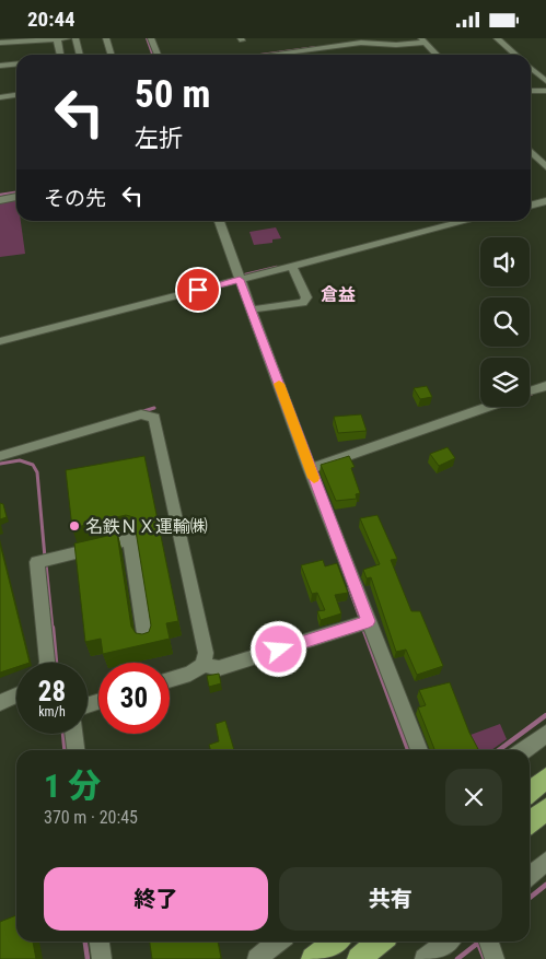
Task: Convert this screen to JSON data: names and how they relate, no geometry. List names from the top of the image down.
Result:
{
  "districts": ["倉益"],
  "places": ["名鉄ＮＸ運輸㈱"],
  "page": {
    "status": "20:44",
    "turn": ["50 m", "左折"],
    "then": "その先",
    "speed": "28 km/h",
    "limit": "30",
    "heading": ["1 分", "370 m · 20:45"],
    "buttons": ["終了", "共有"]
  }
}
